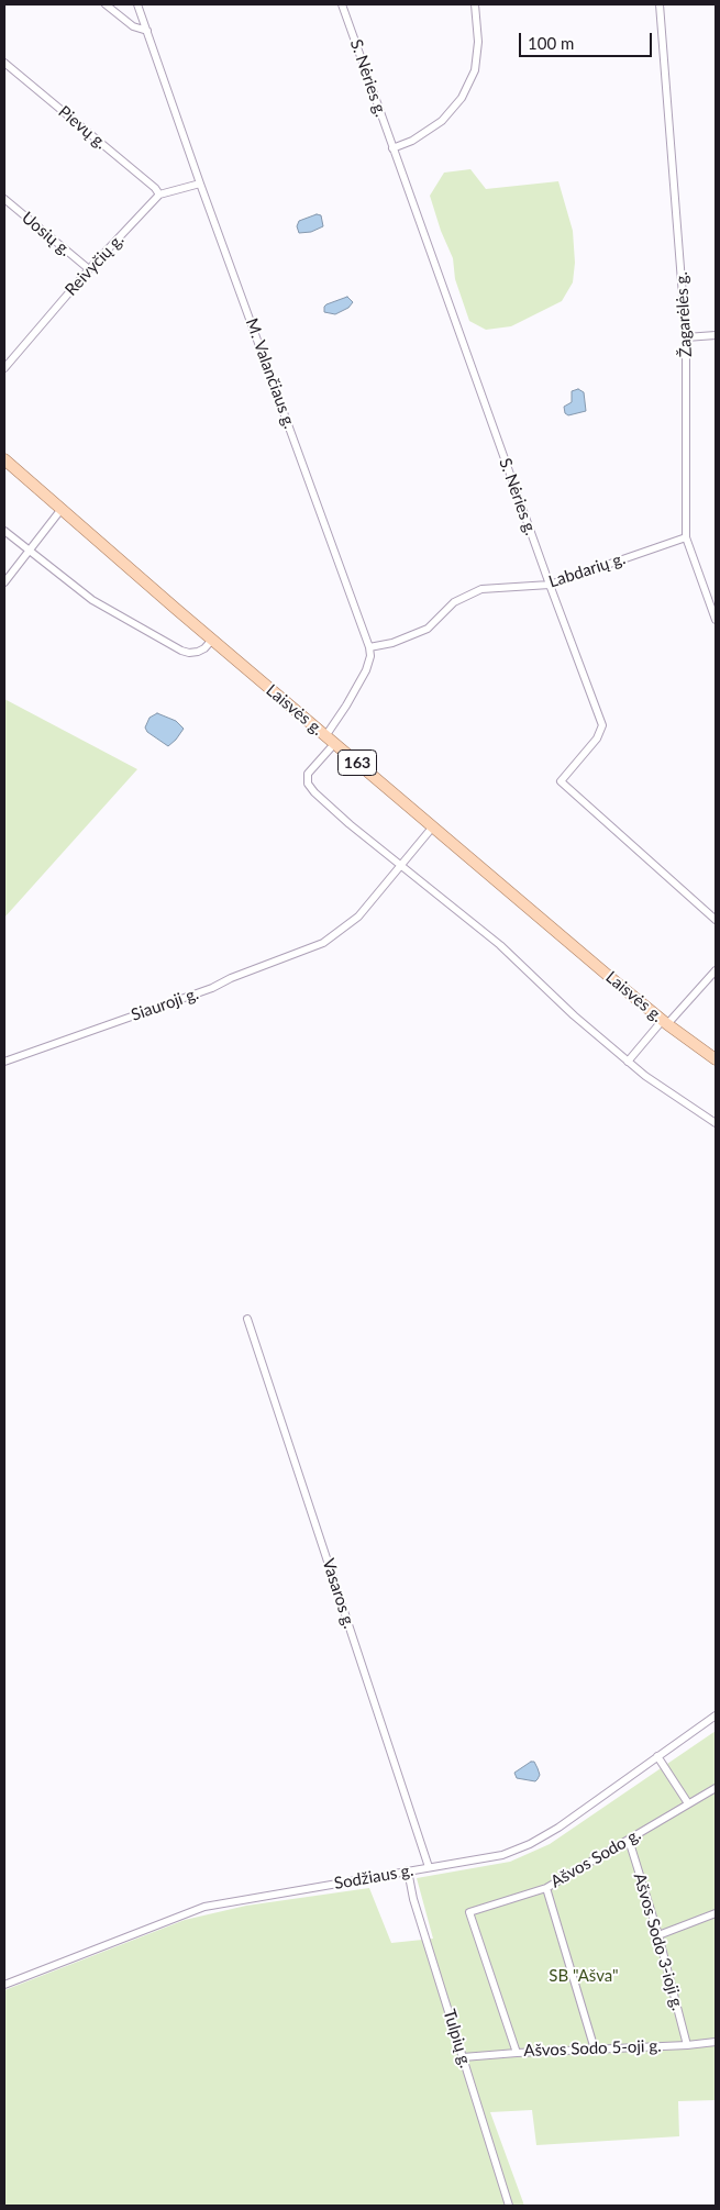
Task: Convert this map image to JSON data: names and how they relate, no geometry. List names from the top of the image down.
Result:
{
  "streets": {
    "main road": ["Laisvės g.", "163"],
    "street": [
      "S. Nėries g.",
      "Pievų g.",
      "Uosių g.",
      "Reivyčių g.",
      "Žagarėlės g.",
      "M. Valančiaus g.",
      "Labdarių g.",
      "Siauroji g.",
      "Vasaros g.",
      "Ašvos Sodo g.",
      "Sodžiaus g.",
      "Ašvos Sodo 3-ioji g.",
      "Tulpių g.",
      "Ašvos Sodo 5-oji g."
    ]
  },
  "crossings": [
    ["S. Nėries g.", "Labdarių g."],
    ["Pievų g.", "Reivyčių g."],
    ["Uosių g.", "Reivyčių g."],
    ["Žagarėlės g.", "Labdarių g."],
    ["M. Valančiaus g.", "Labdarių g."],
    ["Laisvės g.", "Siauroji g."],
    ["Vasaros g.", "Sodžiaus g."],
    ["Ašvos Sodo g.", "Ašvos Sodo 3-ioji g."],
    ["Ašvos Sodo g.", "Ašvos Sodo 5-oji g."],
    ["Sodžiaus g.", "Tulpių g."],
    ["Ašvos Sodo 3-ioji g.", "Ašvos Sodo 5-oji g."]
  ],
  "parks": ["SB \"Ašva\""],
  "scale_bar": "100 m"
}
